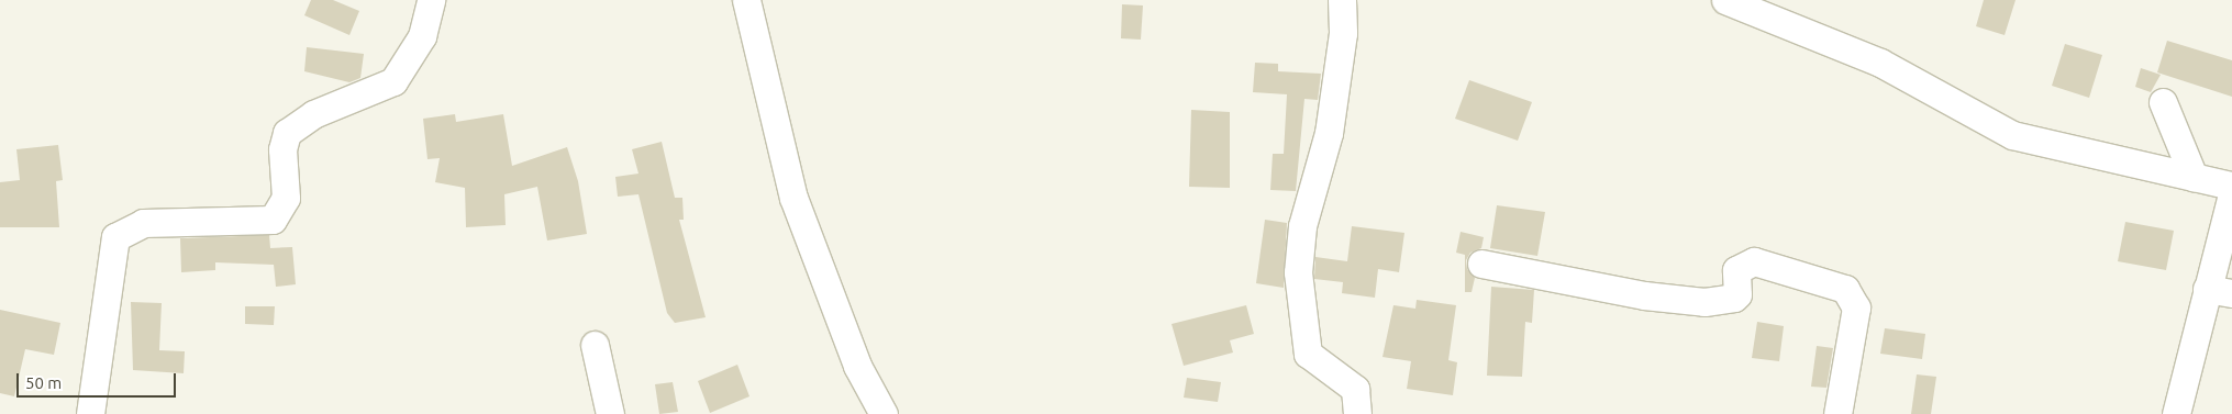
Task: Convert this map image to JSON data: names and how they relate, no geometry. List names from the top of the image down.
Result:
{
  "scale_bar": "50 m"
}
